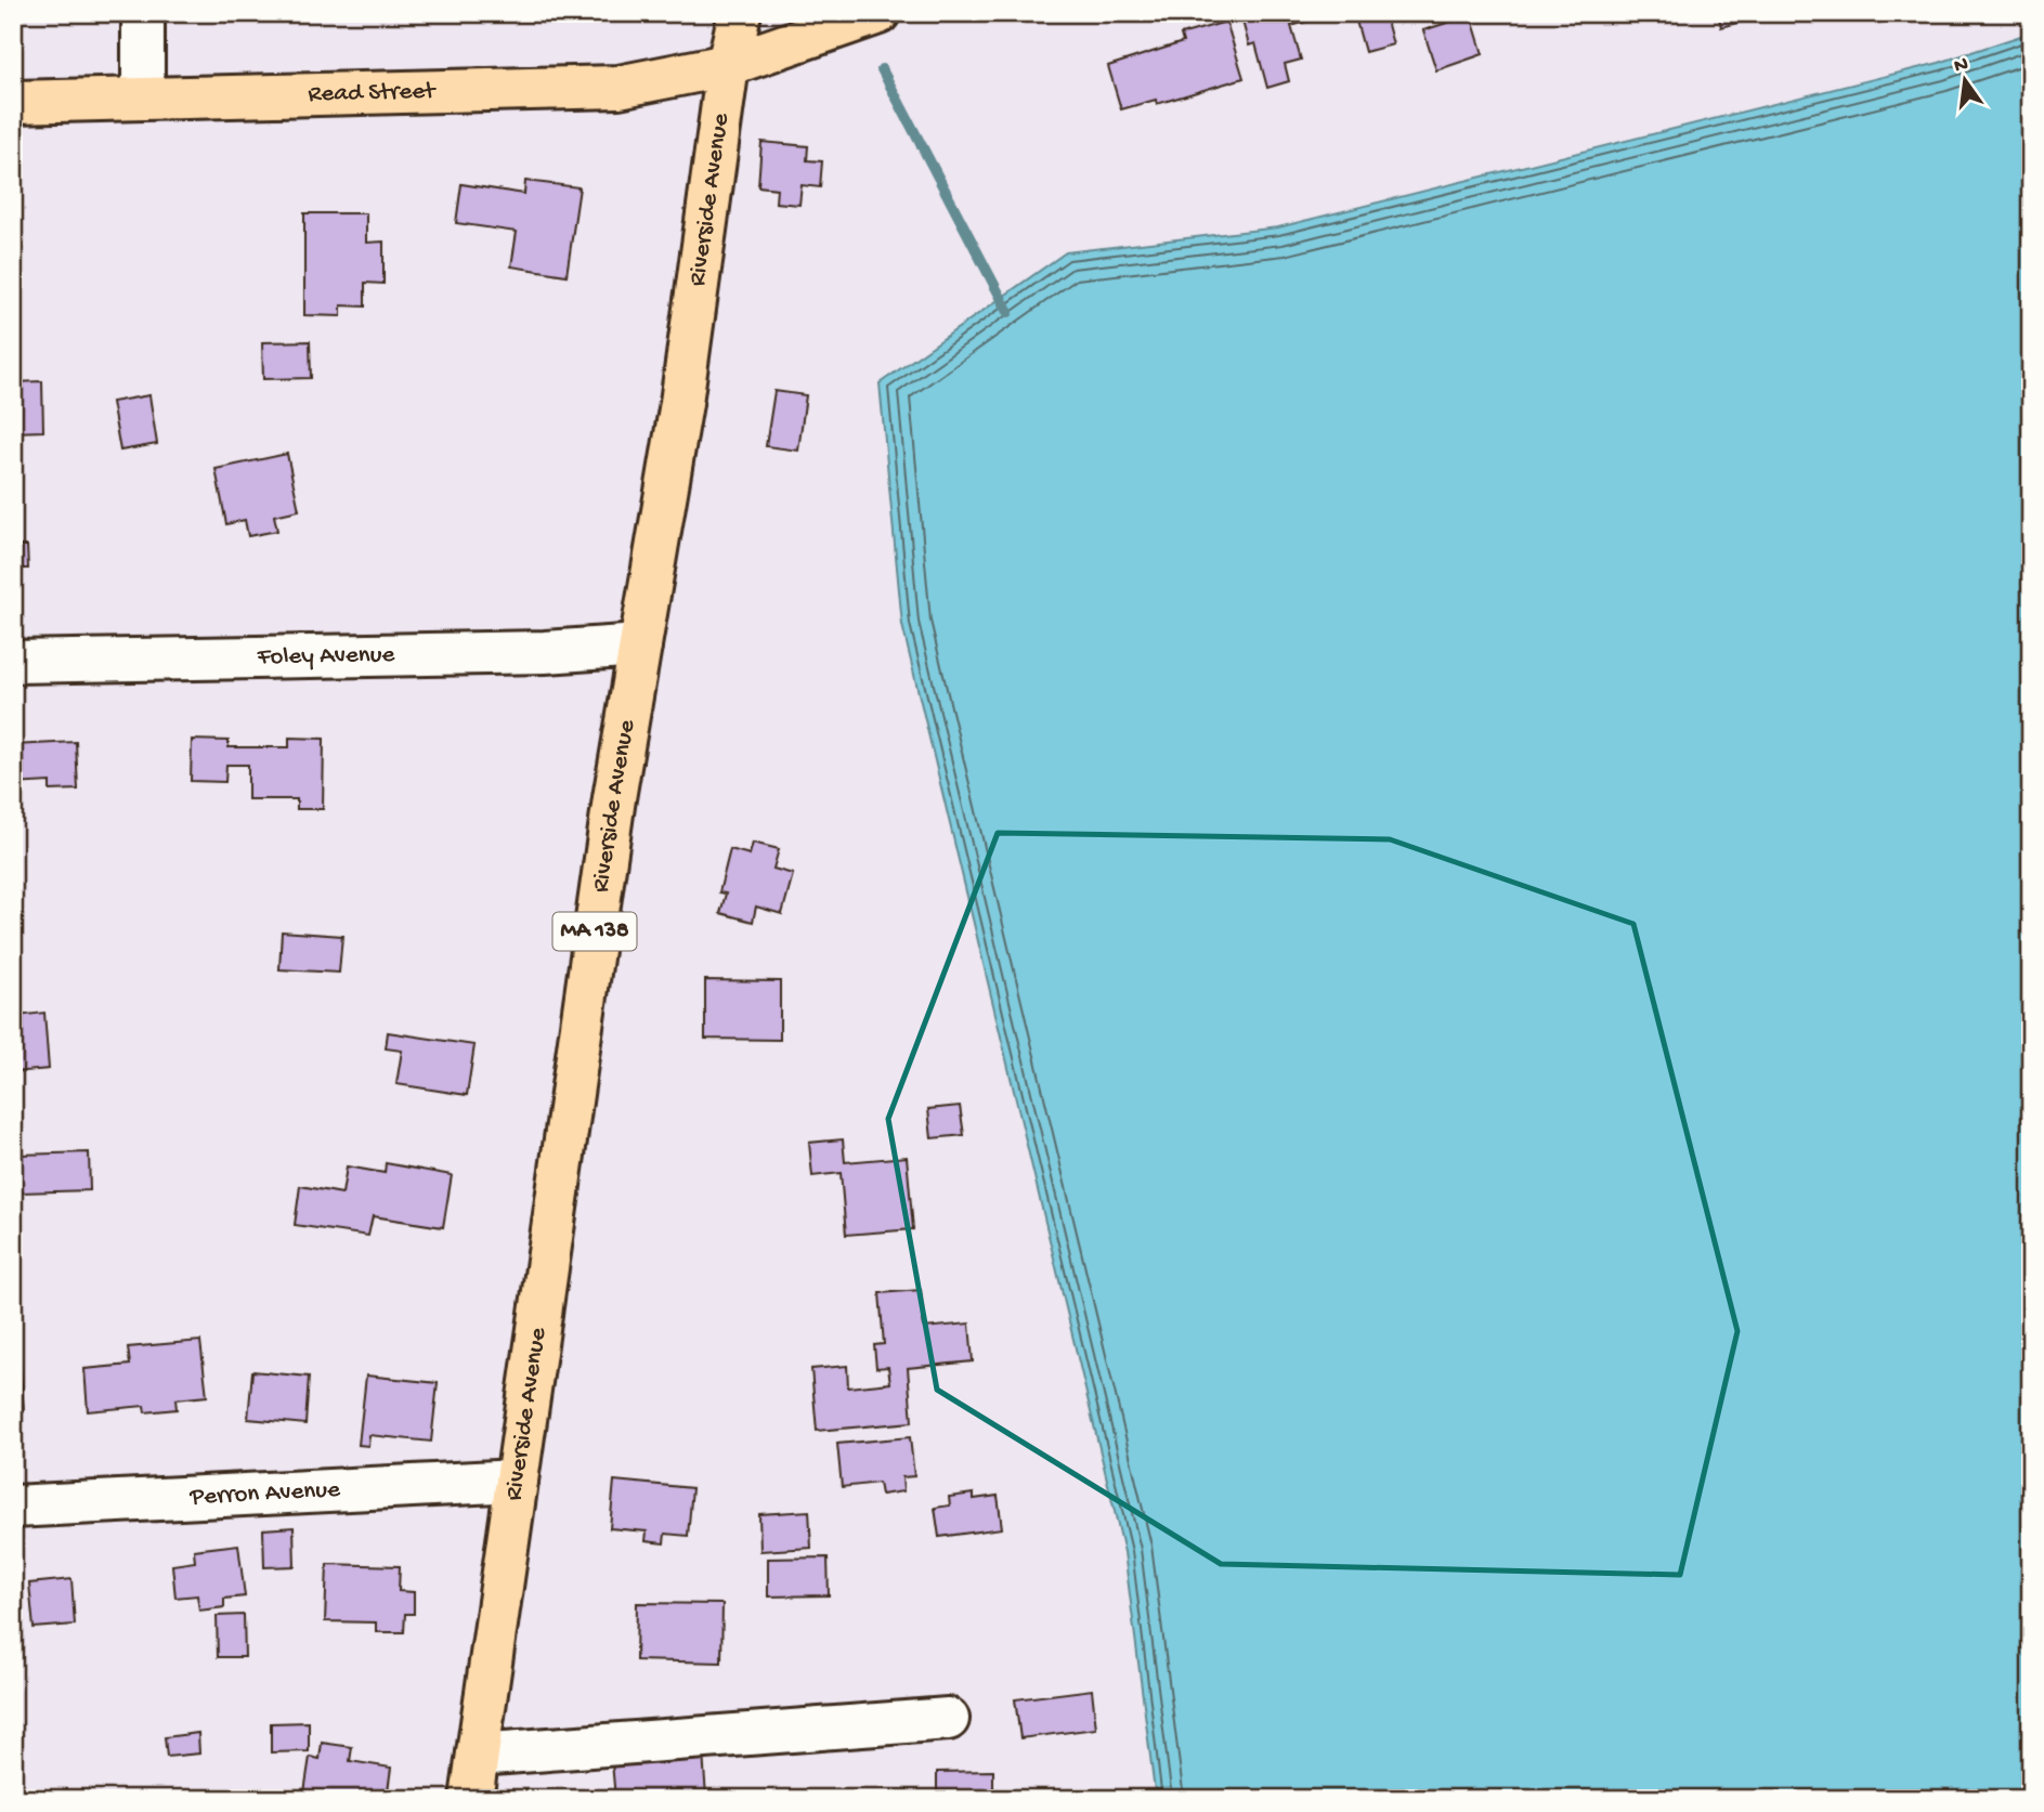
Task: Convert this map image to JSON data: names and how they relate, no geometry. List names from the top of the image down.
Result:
{
  "streets": {
    "main road": ["Read Street", "Riverside Avenue", "MA 138"],
    "street": ["Foley Avenue", "Perron Avenue"]
  },
  "crossings": [
    ["Read Street", "Riverside Avenue"],
    ["Read Street", "MA 138"],
    ["Riverside Avenue", "Foley Avenue"],
    ["Riverside Avenue", "MA 138"],
    ["Riverside Avenue", "Perron Avenue"]
  ],
  "north": "top"
}
